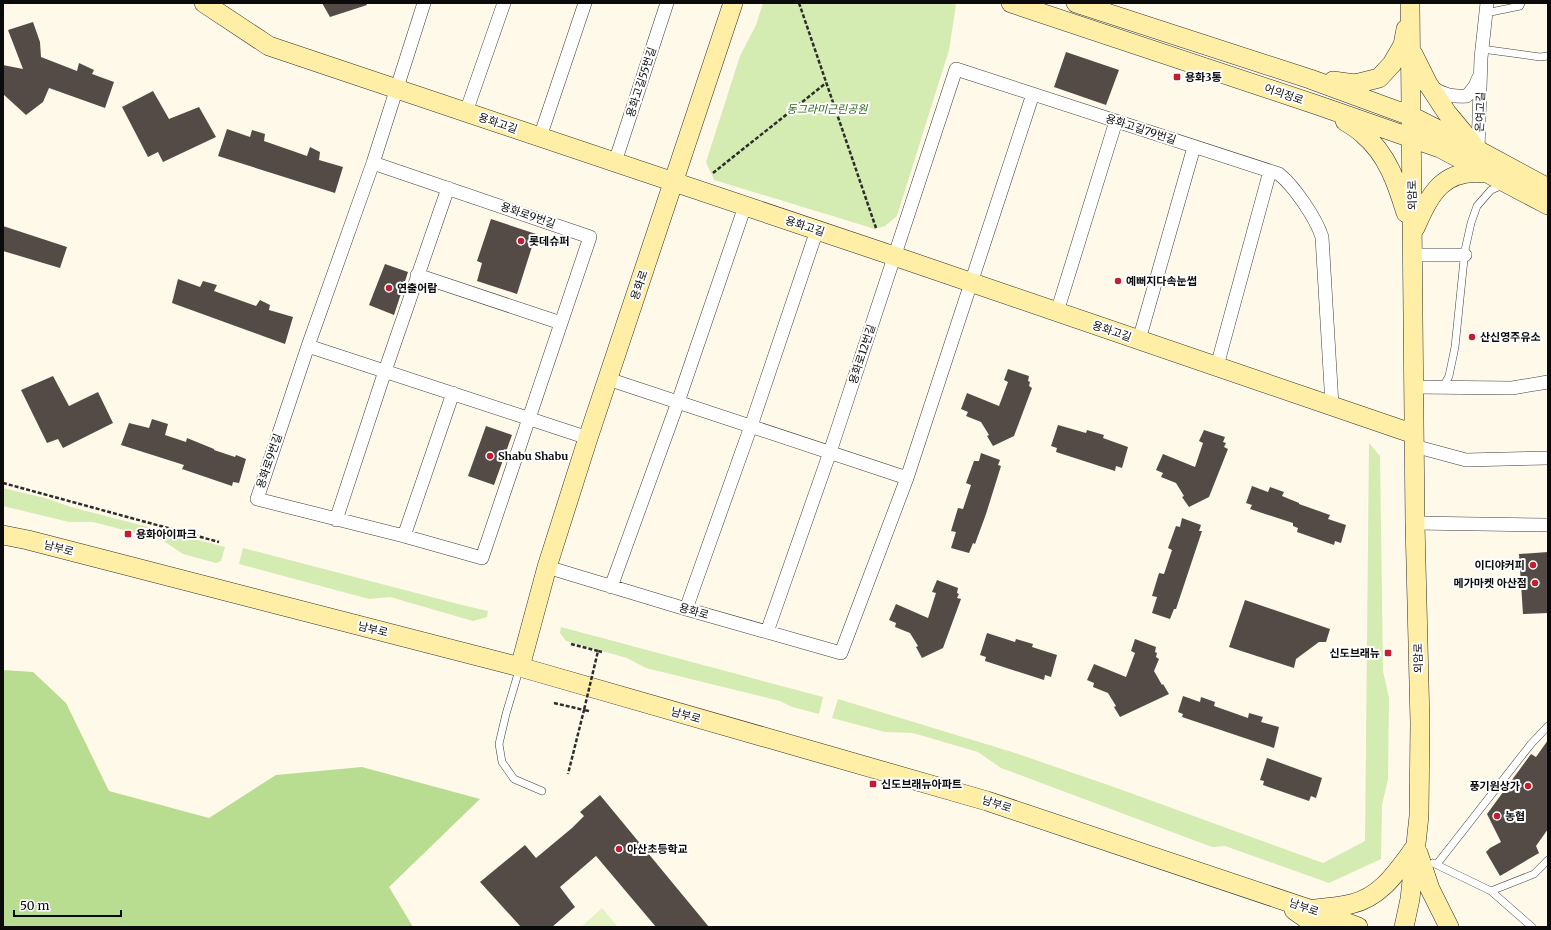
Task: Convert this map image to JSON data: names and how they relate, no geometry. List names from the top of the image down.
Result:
{
  "streets": {
    "street": [
      "용화고길55번길",
      "어의정로",
      "온여고길",
      "용화고길",
      "용화고길79번길",
      "외암로",
      "용화로9번길",
      "용화로",
      "용화로12번길",
      "남부로"
    ]
  },
  "crossings": [
    ["용화고길55번길", "용화고길"],
    ["어의정로", "온여고길"],
    ["어의정로", "외암로"],
    ["용화고길", "용화고길79번길"],
    ["용화고길", "외암로"],
    ["용화고길", "용화로9번길"],
    ["용화고길", "용화로"],
    ["용화고길", "용화로12번길"],
    ["용화고길79번길", "용화로12번길"],
    ["용화로", "용화로12번길"],
    ["용화로", "남부로"]
  ],
  "parks": ["동그라미근린공원"],
  "places": {
    "transit": [
      "용화3통",
      "용화아이파크",
      "신도브래뉴",
      "신도브래뉴아파트"
    ],
    "other": [
      "롯데슈퍼",
      "예뻐지다속눈썹",
      "연출어람",
      "산신영주유소",
      "Shabu Shabu",
      "이디야커피",
      "메가마켓 아산점",
      "풍기원상가",
      "농협",
      "아산초등학교"
    ]
  },
  "scale_bar": "50 m"
}
